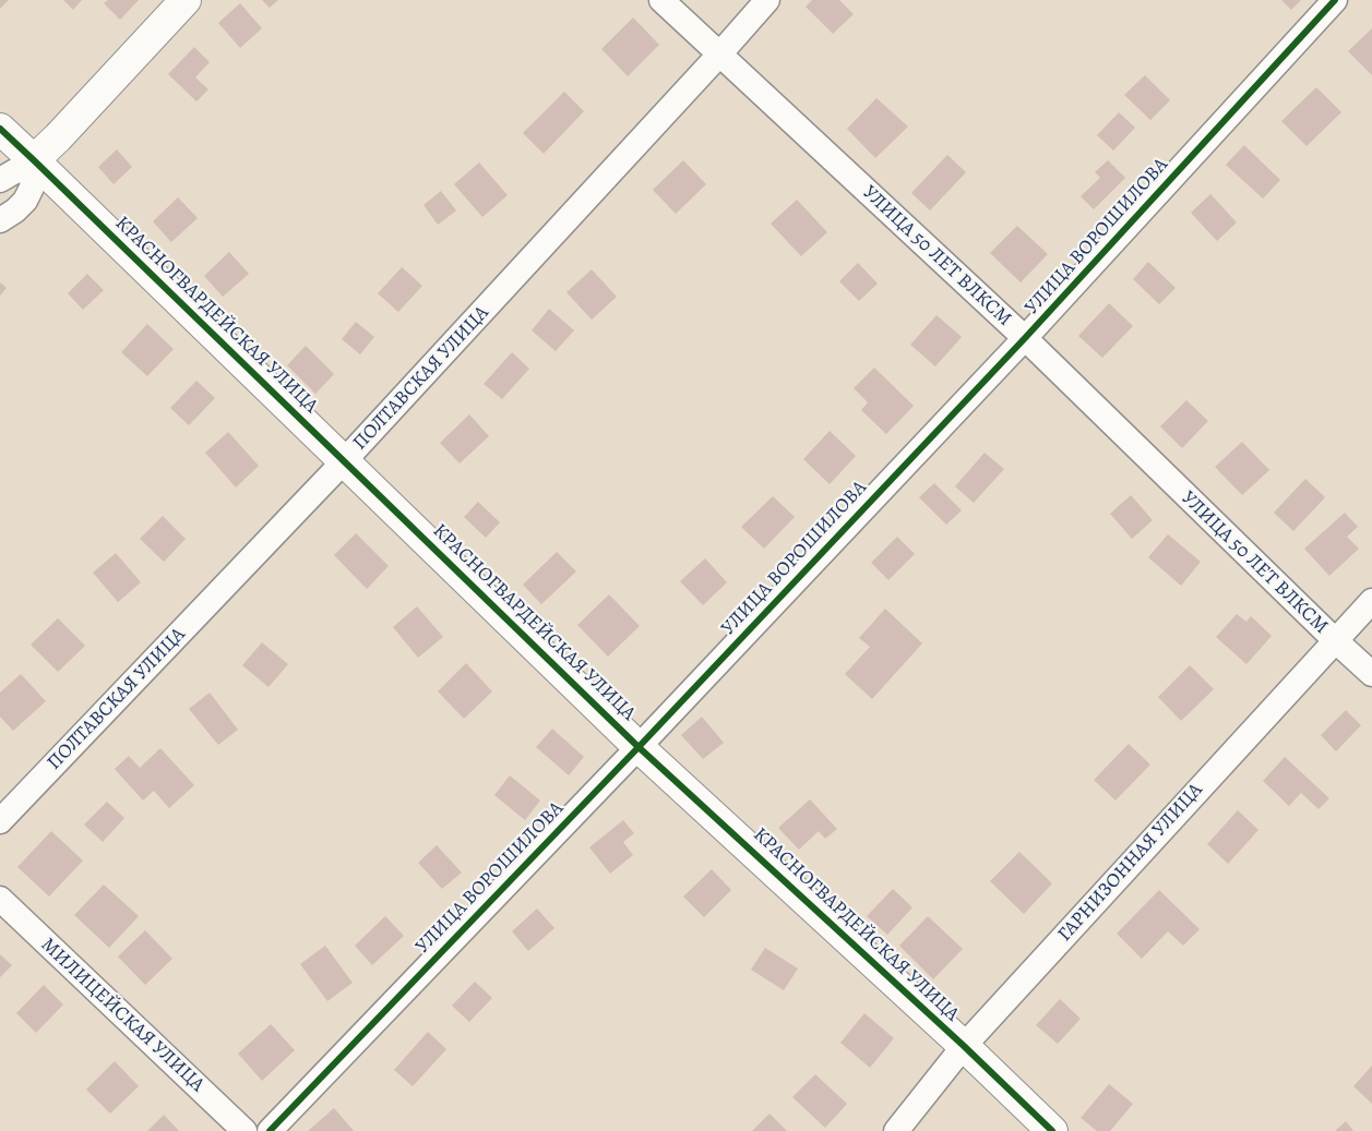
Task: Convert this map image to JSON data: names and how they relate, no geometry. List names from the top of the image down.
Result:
{
  "streets": {
    "street": [
      "УЛИЦА ВОРОШИЛОВА",
      "УЛИЦА 50 ЛЕТ ВЛКСМ",
      "КРАСНОГВАРДЕЙСКАЯ УЛИЦА",
      "ПОЛТАВСКАЯ УЛИЦА",
      "ГАРНИЗОННАЯ УЛИЦА",
      "МИЛИЦЕЙСКАЯ УЛИЦА"
    ]
  },
  "crossings": [
    ["УЛИЦА ВОРОШИЛОВА", "УЛИЦА 50 ЛЕТ ВЛКСМ"],
    ["УЛИЦА ВОРОШИЛОВА", "КРАСНОГВАРДЕЙСКАЯ УЛИЦА"],
    ["УЛИЦА 50 ЛЕТ ВЛКСМ", "ПОЛТАВСКАЯ УЛИЦА"],
    ["УЛИЦА 50 ЛЕТ ВЛКСМ", "ГАРНИЗОННАЯ УЛИЦА"],
    ["КРАСНОГВАРДЕЙСКАЯ УЛИЦА", "ПОЛТАВСКАЯ УЛИЦА"],
    ["КРАСНОГВАРДЕЙСКАЯ УЛИЦА", "ГАРНИЗОННАЯ УЛИЦА"]
  ]
}
